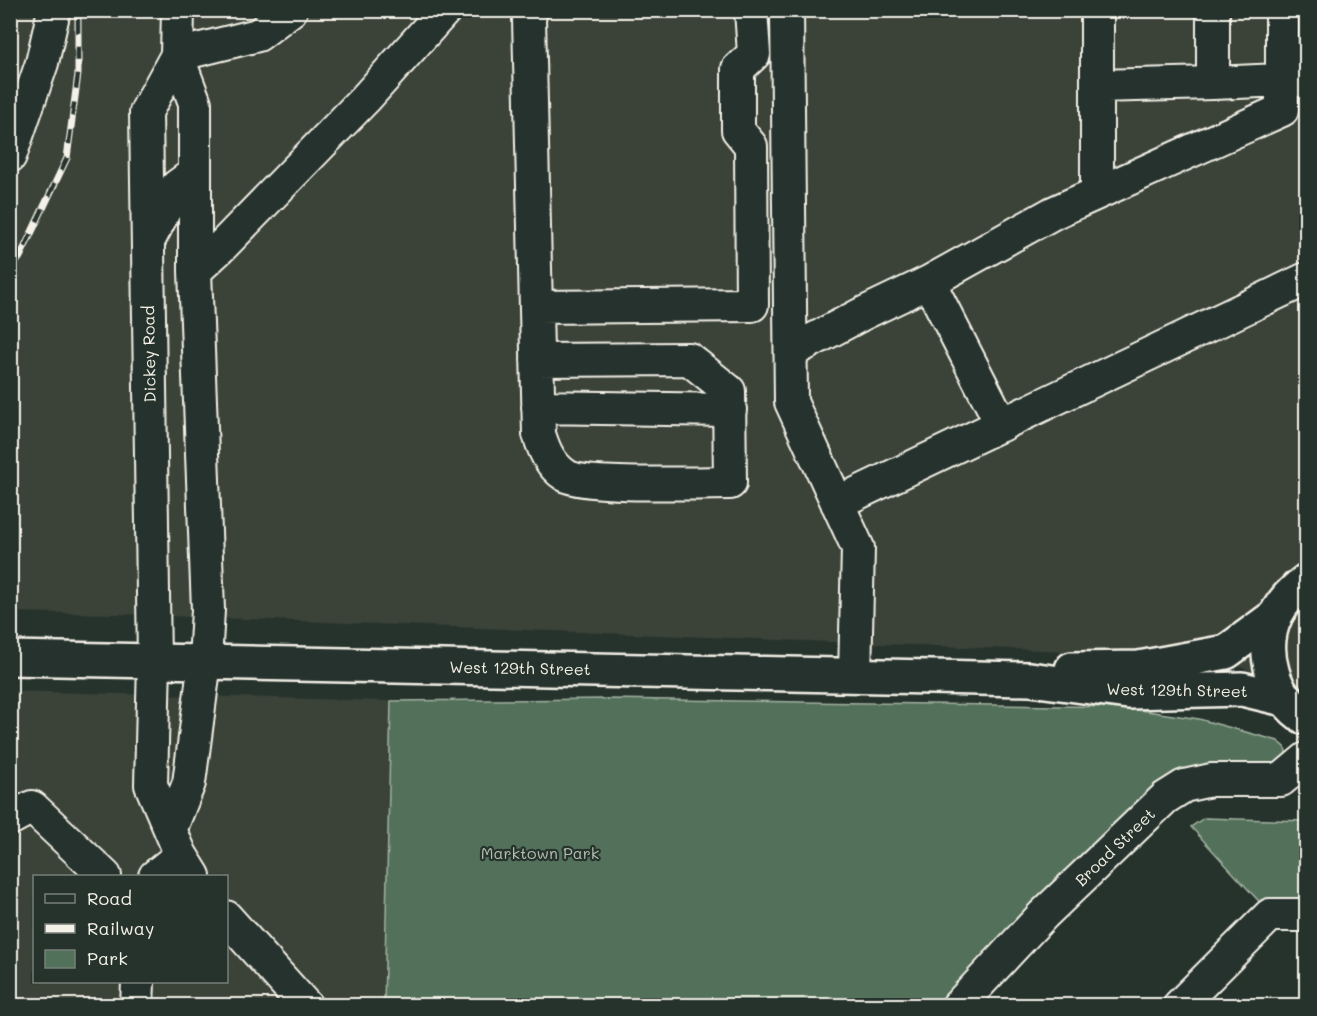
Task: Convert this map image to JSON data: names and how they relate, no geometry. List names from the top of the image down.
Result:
{
  "streets": {
    "main road": ["West 129th Street"],
    "street": ["Dickey Road", "Broad Street"]
  },
  "crossings": [
    ["Dickey Road", "West 129th Street"]
  ],
  "parks": ["Marktown Park"],
  "legend": ["Road", "Railway", "Park"]
}
